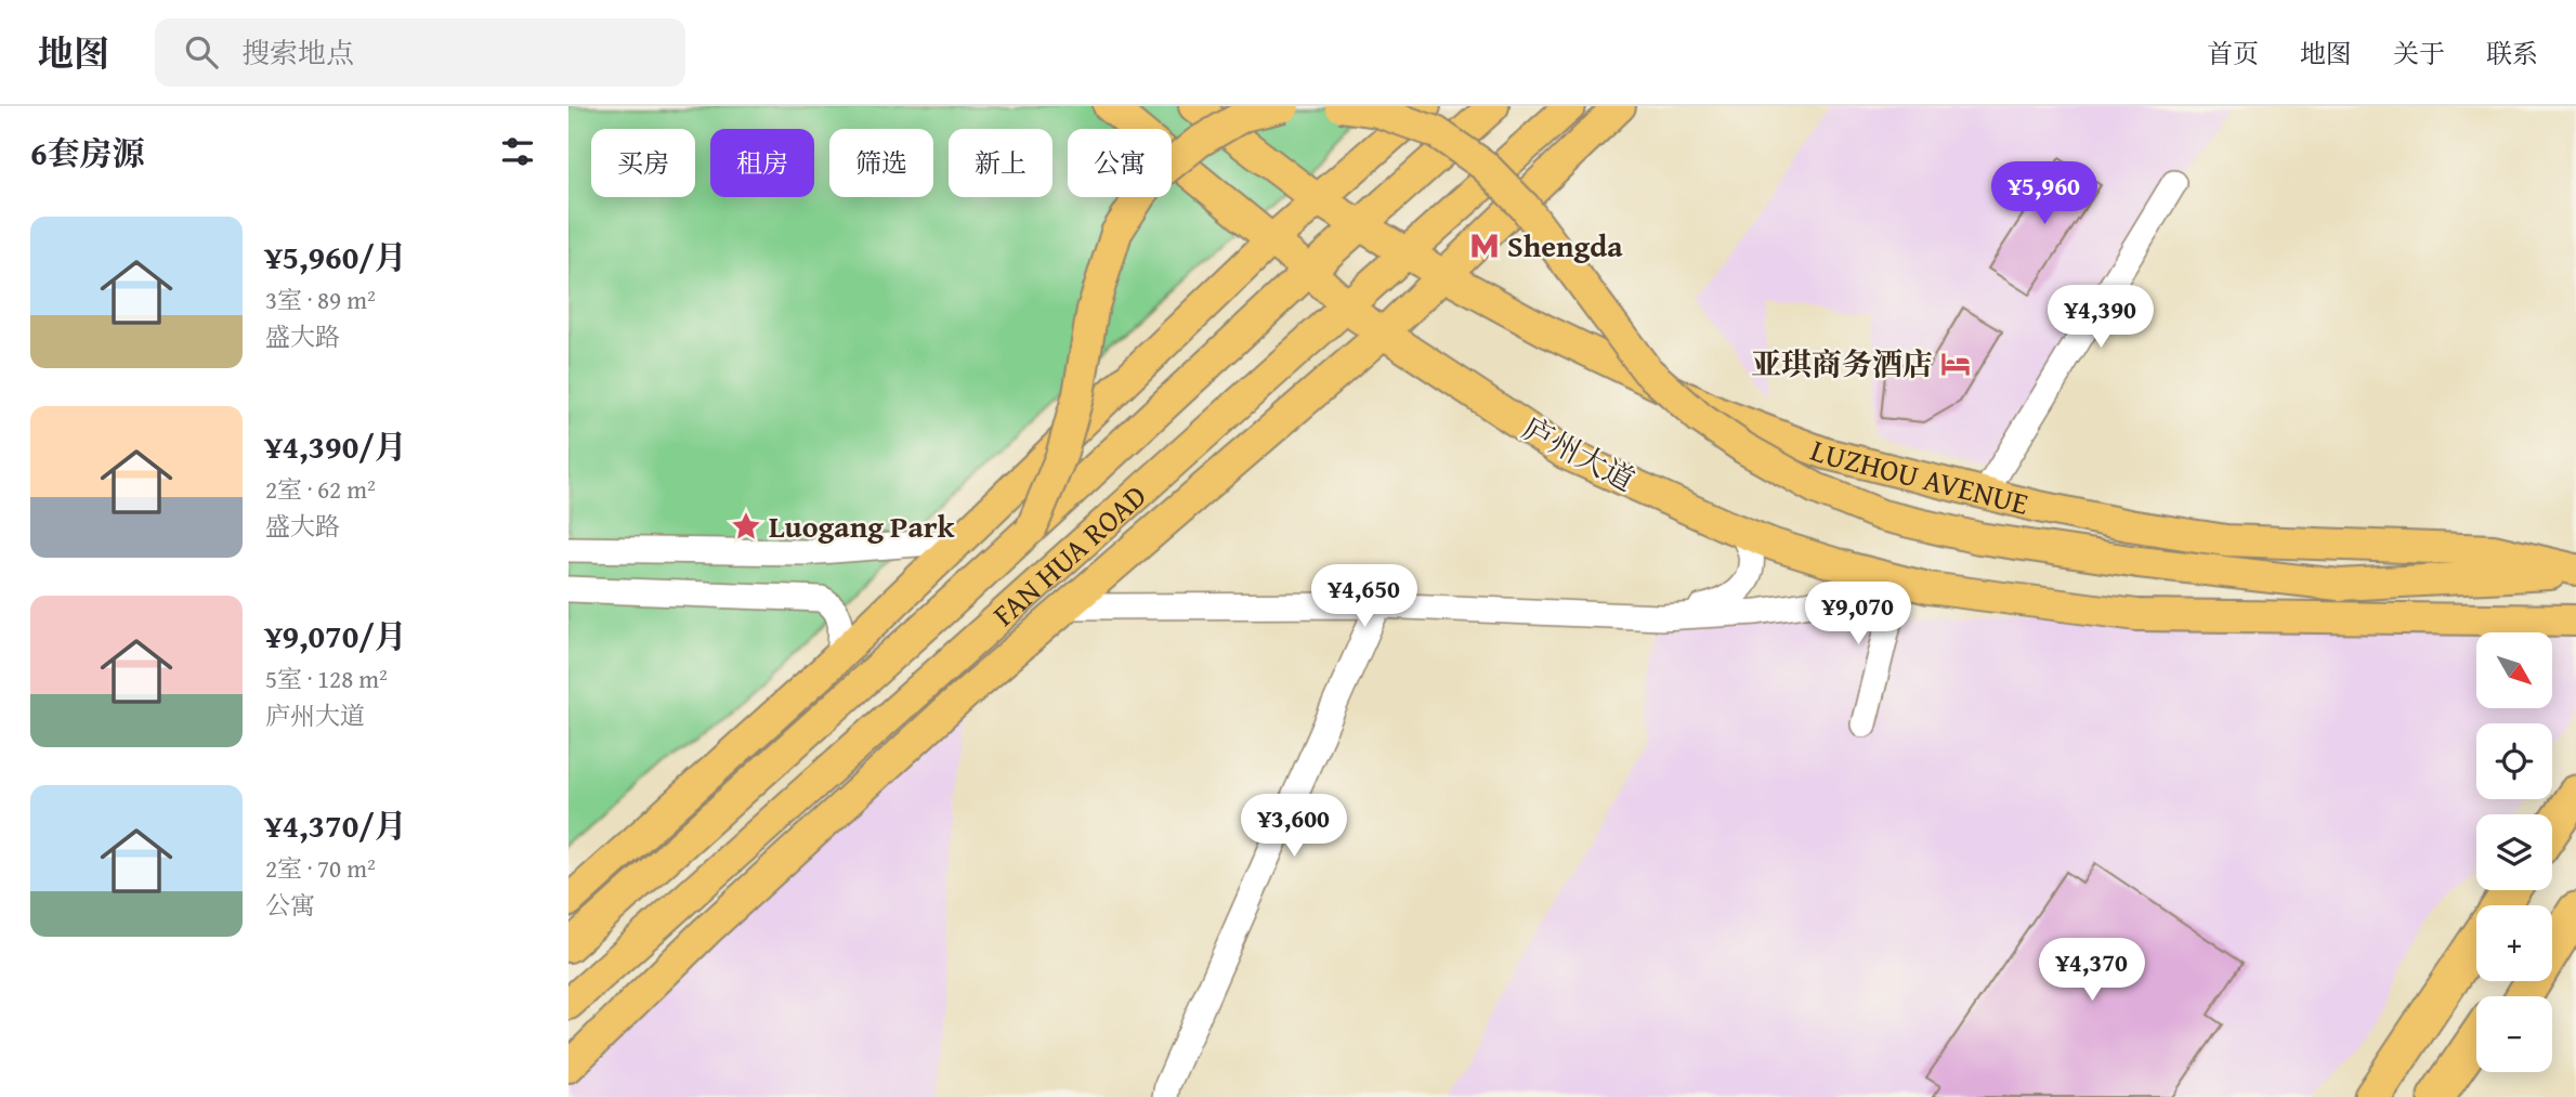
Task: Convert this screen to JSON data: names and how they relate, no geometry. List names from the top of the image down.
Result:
{
  "streets": {
    "main road": ["庐州大道", "LUZHOU AVENUE", "FAN HUA ROAD"]
  },
  "crossings": [
    ["庐州大道", "FAN HUA ROAD"],
    ["LUZHOU AVENUE", "FAN HUA ROAD"]
  ],
  "places": {
    "metro station": ["Shengda"],
    "hotel": ["亚琪商务酒店"],
    "place": ["Luogang Park"]
  },
  "north": "bottom right",
  "page": {
    "header": "地图",
    "search": "搜索地点",
    "nav": [
      "首页",
      "地图",
      "关于",
      "联系"
    ],
    "heading": "6套房源",
    "chip": [
      "买房",
      "租房",
      "筛选",
      "新上",
      "公寓"
    ],
    "price": [
      "¥5,960",
      "¥4,390",
      "¥4,650",
      "¥9,070",
      "¥3,600",
      "¥4,370"
    ],
    "list": [
      {
        "name": "¥5,960/月",
        "note": "3室 · 89 m² · 盛大路"
      },
      {
        "name": "¥4,390/月",
        "note": "2室 · 62 m² · 盛大路"
      },
      {
        "name": "¥9,070/月",
        "note": "5室 · 128 m² · 庐州大道"
      },
      {
        "name": "¥4,370/月",
        "note": "2室 · 70 m² · 公寓"
      }
    ],
    "map_buttons": ["+", "−"]
  }
}
